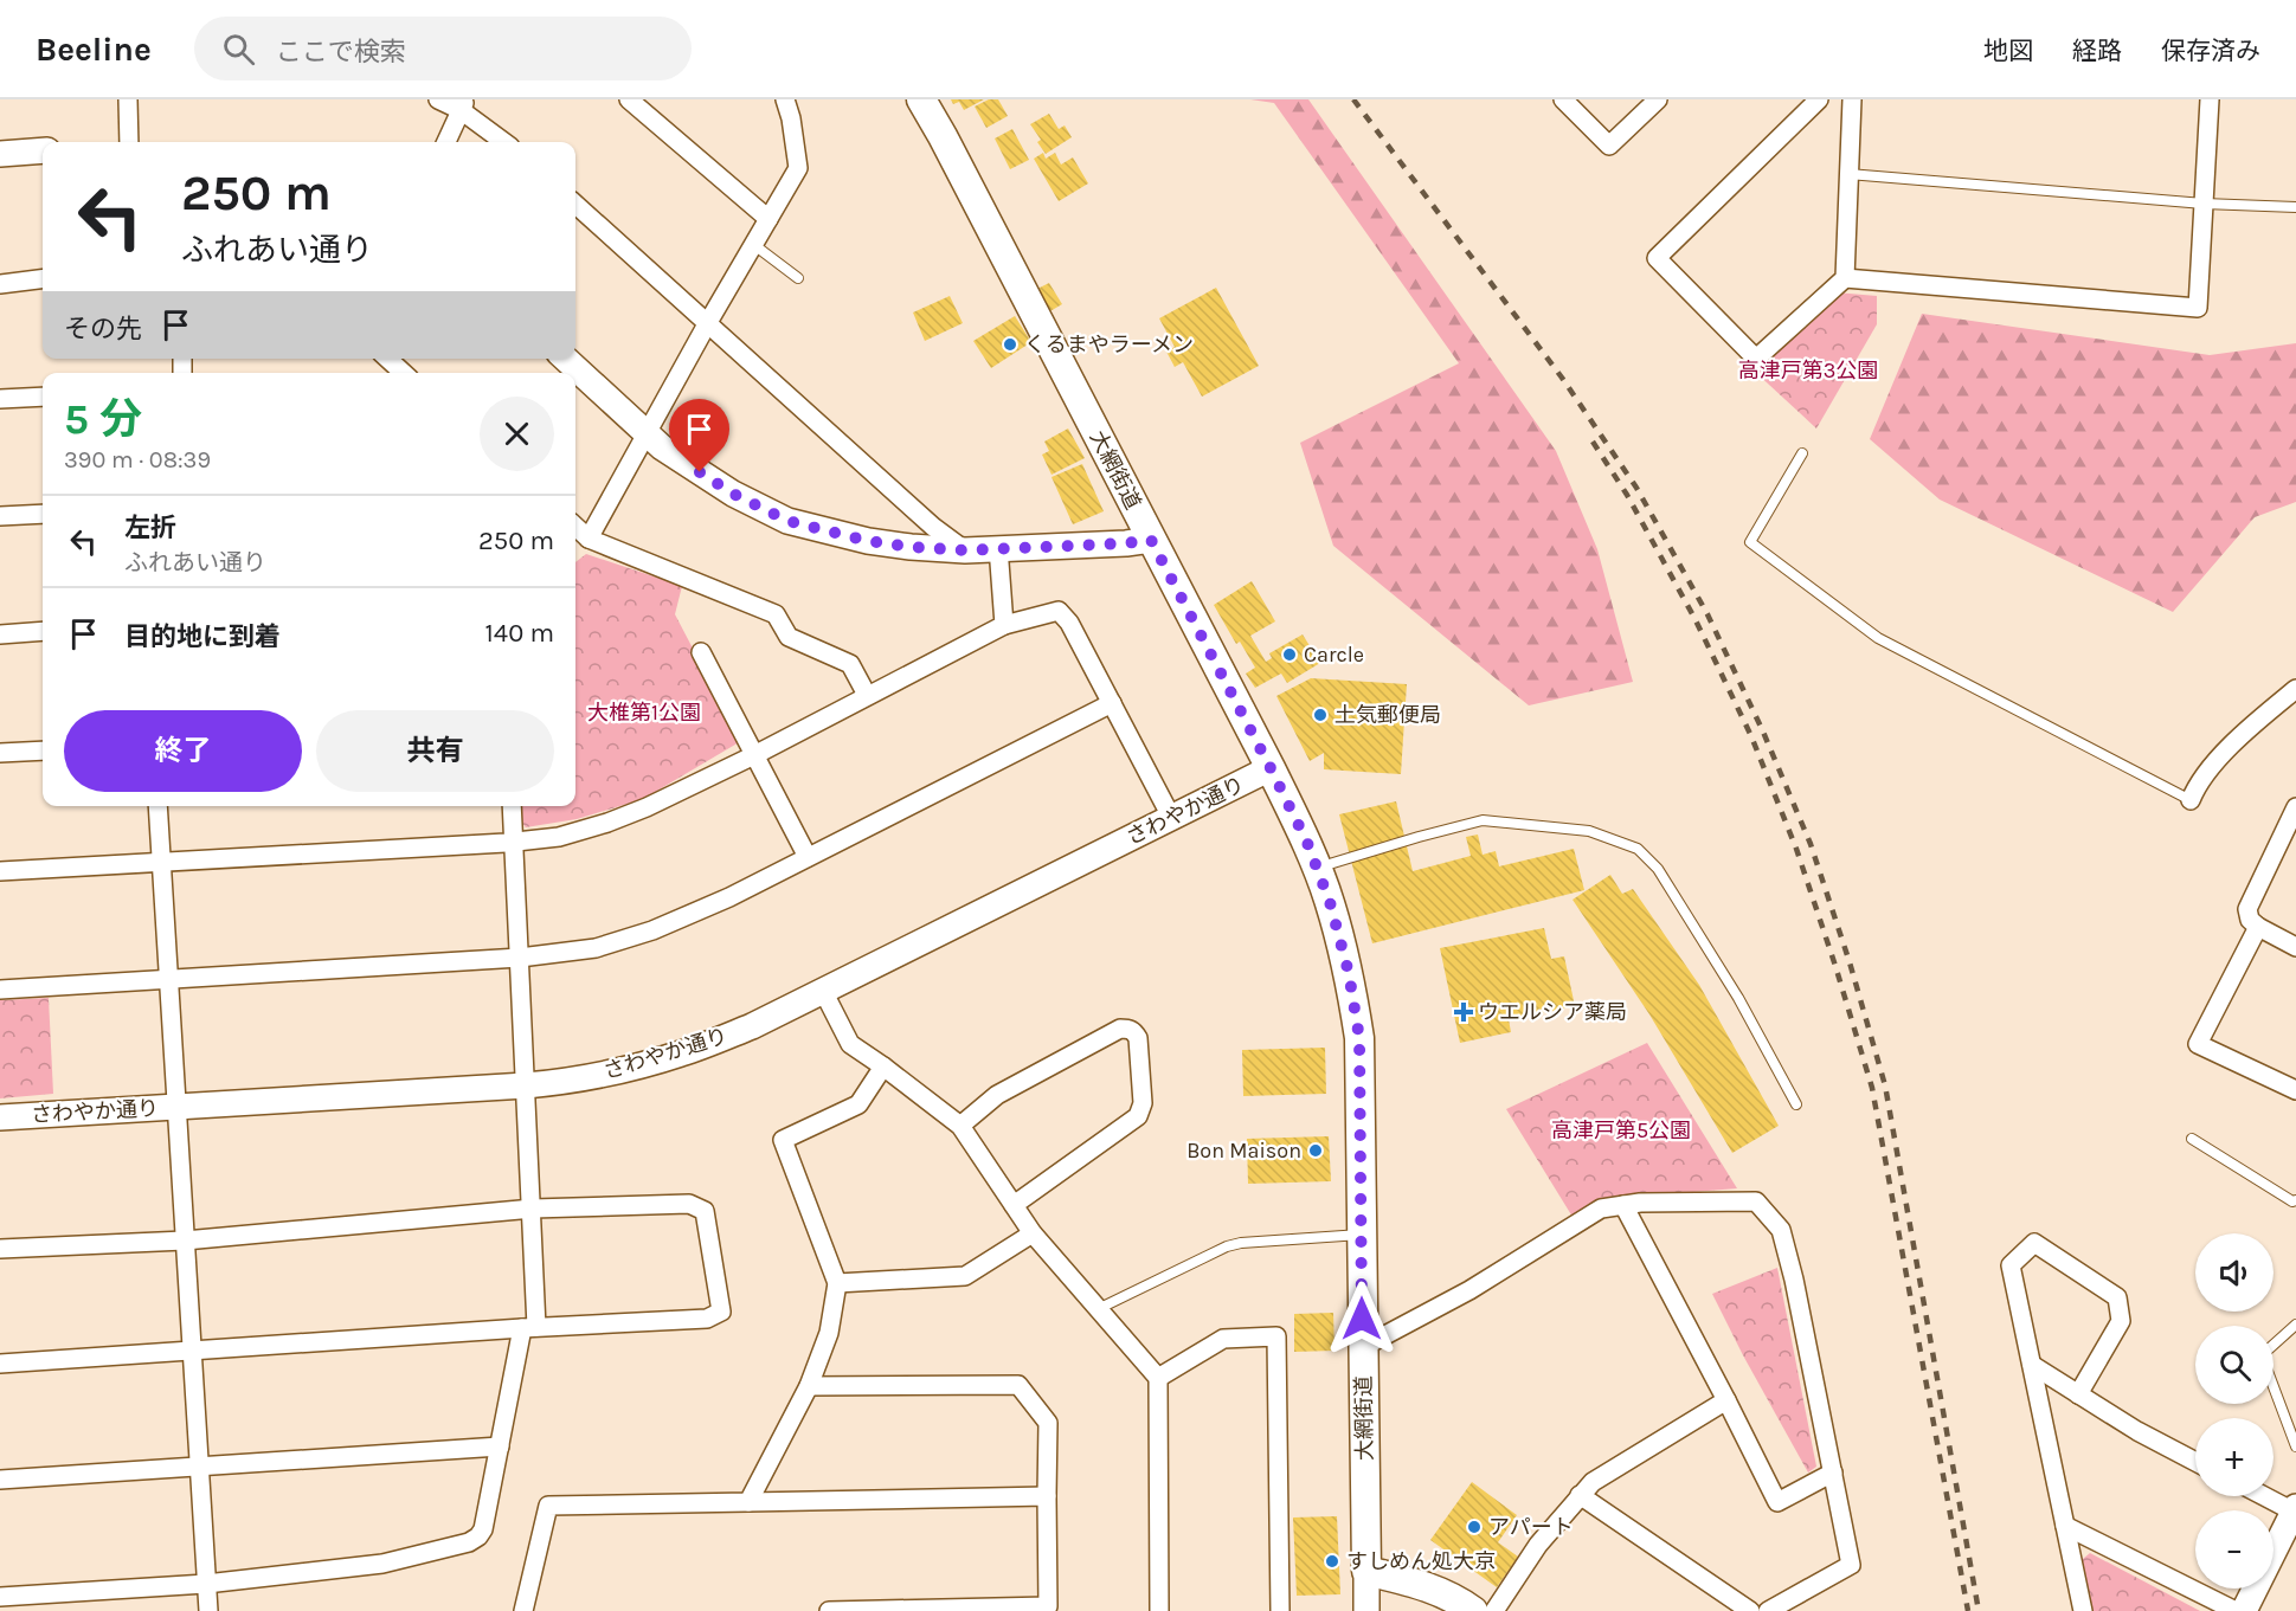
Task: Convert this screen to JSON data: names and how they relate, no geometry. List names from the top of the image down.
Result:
{
  "streets": {
    "main road": ["大網街道"],
    "street": ["さわやか通り"]
  },
  "crossings": [
    ["大網街道", "さわやか通り"]
  ],
  "parks": ["高津戸第3公園", "大椎第1公園", "高津戸第5公園"],
  "places": {
    "other": [
      "くるまやラーメン",
      "Carcle",
      "土気郵便局",
      "Bon Maison",
      "アパート",
      "すしめん処大京"
    ],
    "health": ["ウエルシア薬局"]
  },
  "page": {
    "header": "Beeline",
    "search": "ここで検索",
    "nav": ["地図", "経路", "保存済み"],
    "turn": ["250 m", "ふれあい通り"],
    "then": "その先",
    "heading": ["5 分", "390 m · 08:39"],
    "list": [
      {
        "name": "左折",
        "note": "ふれあい通り",
        "value": "250 m"
      },
      {
        "name": "目的地に到着",
        "value": "140 m"
      }
    ],
    "buttons": ["終了", "共有"],
    "map_buttons": ["+", "−"]
  }
}
